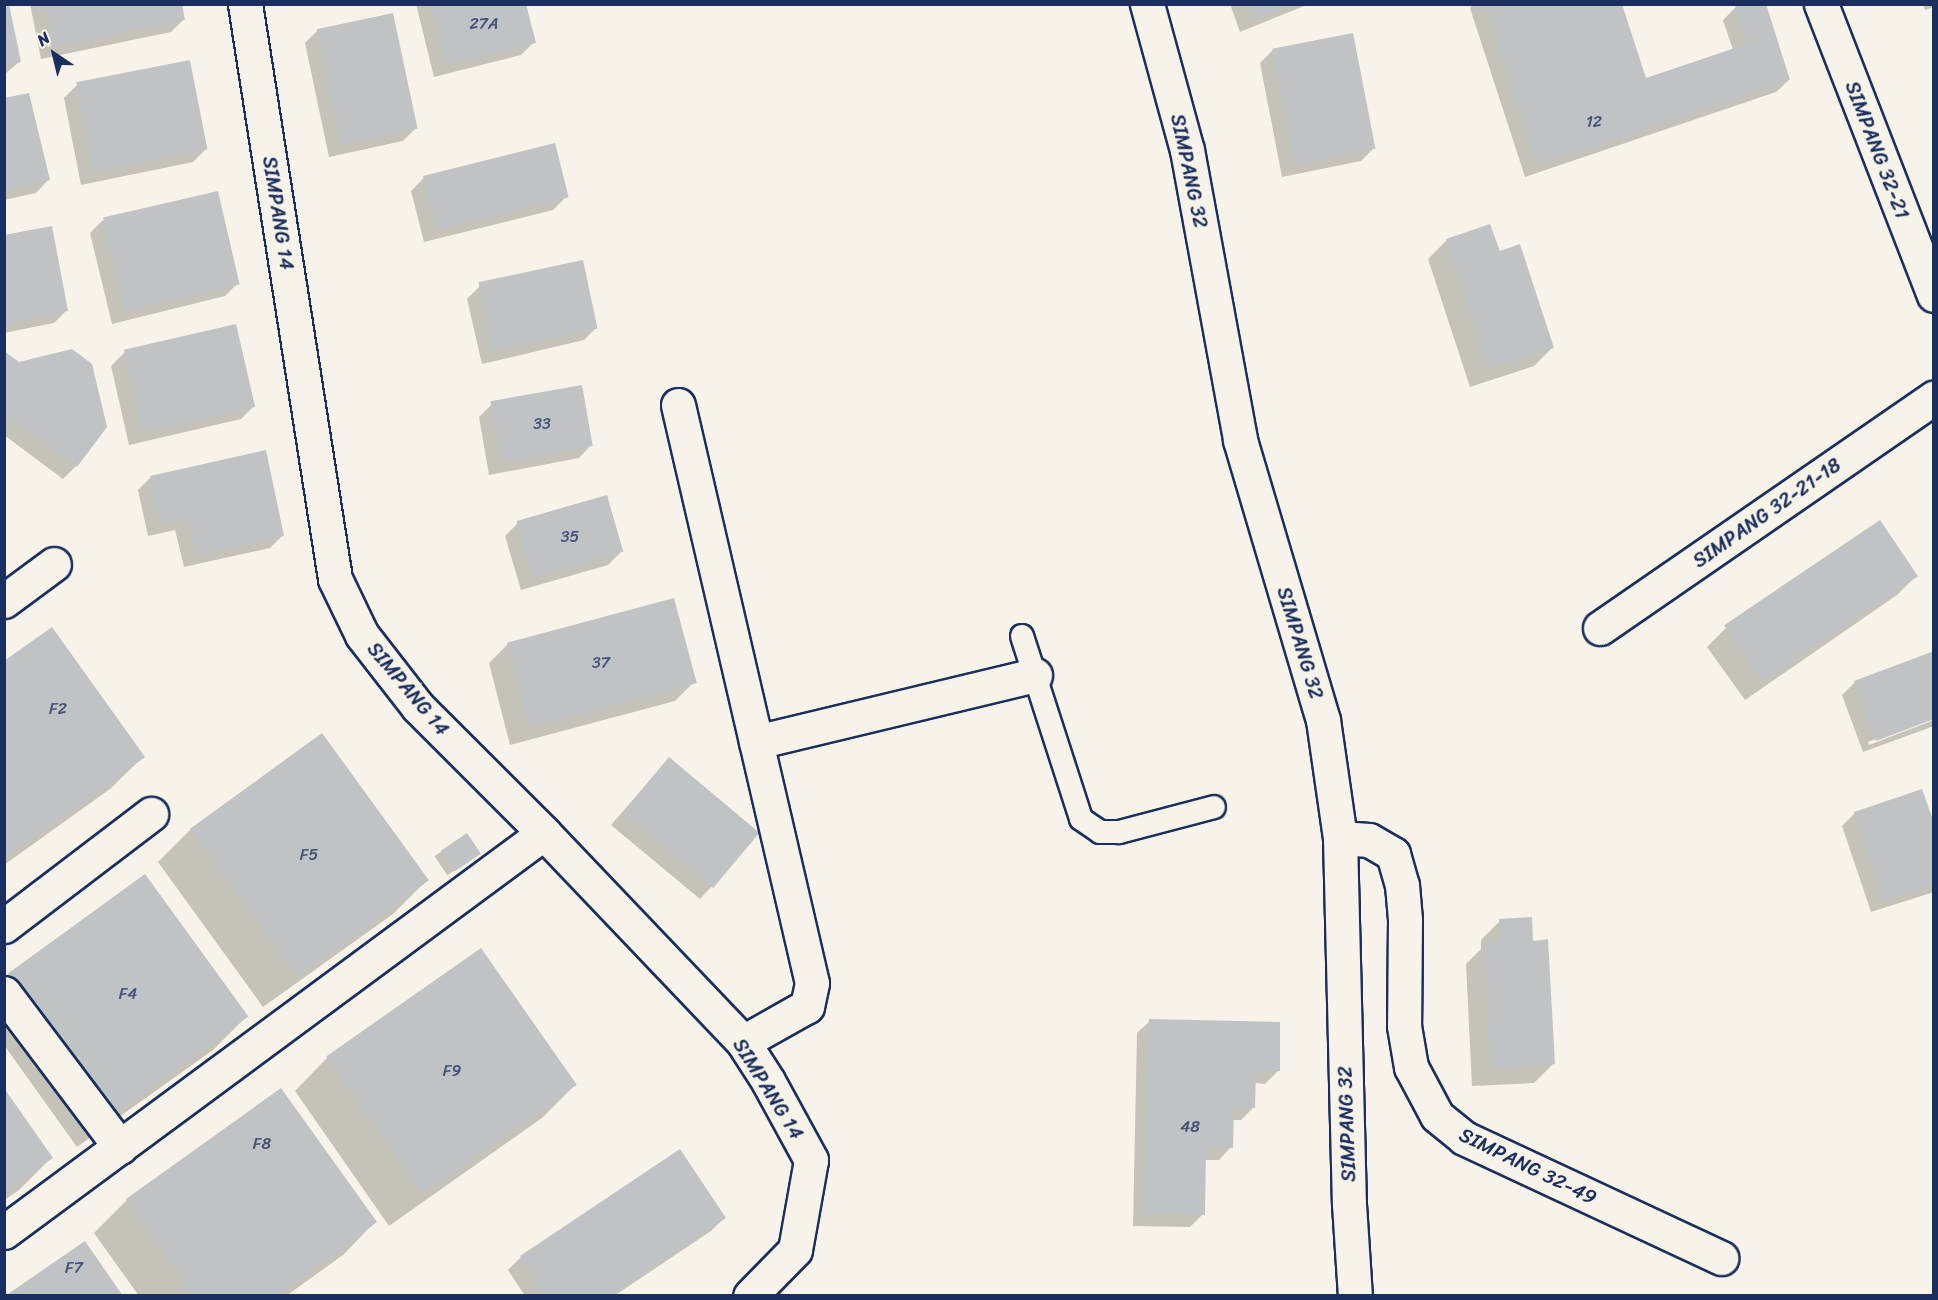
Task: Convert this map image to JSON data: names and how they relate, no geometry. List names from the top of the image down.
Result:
{
  "streets": {
    "street": [
      "SIMPANG 32-21",
      "SIMPANG 32",
      "SIMPANG 14",
      "SIMPANG 32-21-18",
      "SIMPANG 32-49"
    ]
  },
  "crossings": [
    ["SIMPANG 32", "SIMPANG 32-49"]
  ],
  "house_numbers": [
    "27A",
    "12",
    "33",
    "35",
    "37",
    "F2",
    "F5",
    "F4",
    "F9",
    "48",
    "F8",
    "F7"
  ],
  "north": "top left"
}
